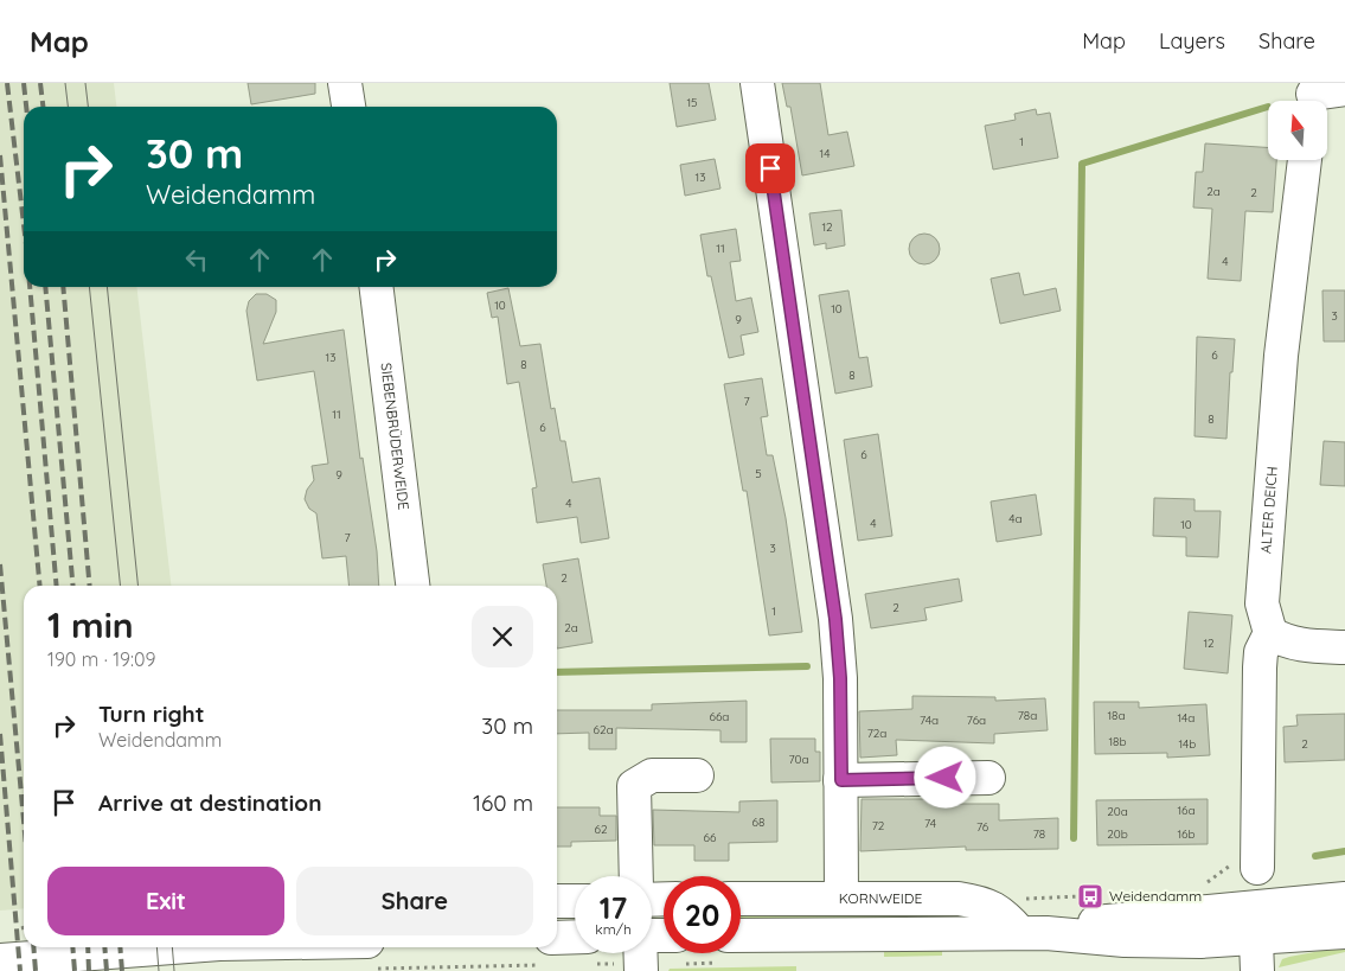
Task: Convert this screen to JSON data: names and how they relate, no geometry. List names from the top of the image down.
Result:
{
  "streets": {
    "street": ["SIEBENBRÜDERWEIDE", "ALTER DEICH", "KORNWEIDE"]
  },
  "places": {
    "bus stop": ["Weidendamm"]
  },
  "house_numbers": [
    "15",
    "1",
    "14",
    "13",
    "2a",
    "2",
    "12",
    "11",
    "4",
    "10",
    "10",
    "3",
    "9",
    "6",
    "13",
    "8",
    "8",
    "7",
    "11",
    "8",
    "6",
    "6",
    "5",
    "9",
    "4",
    "4a",
    "4",
    "10",
    "7",
    "3",
    "2",
    "2",
    "1",
    "2a",
    "12",
    "78a",
    "18a",
    "66a",
    "14a",
    "74a",
    "76a",
    "62a",
    "72a",
    "18b",
    "14b",
    "2",
    "70a",
    "16a",
    "20a",
    "68",
    "74",
    "72",
    "76",
    "62",
    "78",
    "20b",
    "16b",
    "66"
  ],
  "north": "top",
  "page": {
    "header": "Map",
    "nav": ["Map", "Layers", "Share"],
    "turn": ["30 m", "Weidendamm"],
    "heading": ["1 min", "190 m · 19:09"],
    "list": [
      {
        "name": "Turn right",
        "note": "Weidendamm",
        "value": "30 m"
      },
      {
        "name": "Arrive at destination",
        "value": "160 m"
      }
    ],
    "buttons": ["Exit", "Share"],
    "speed": "17 km/h",
    "limit": "20"
  }
}
